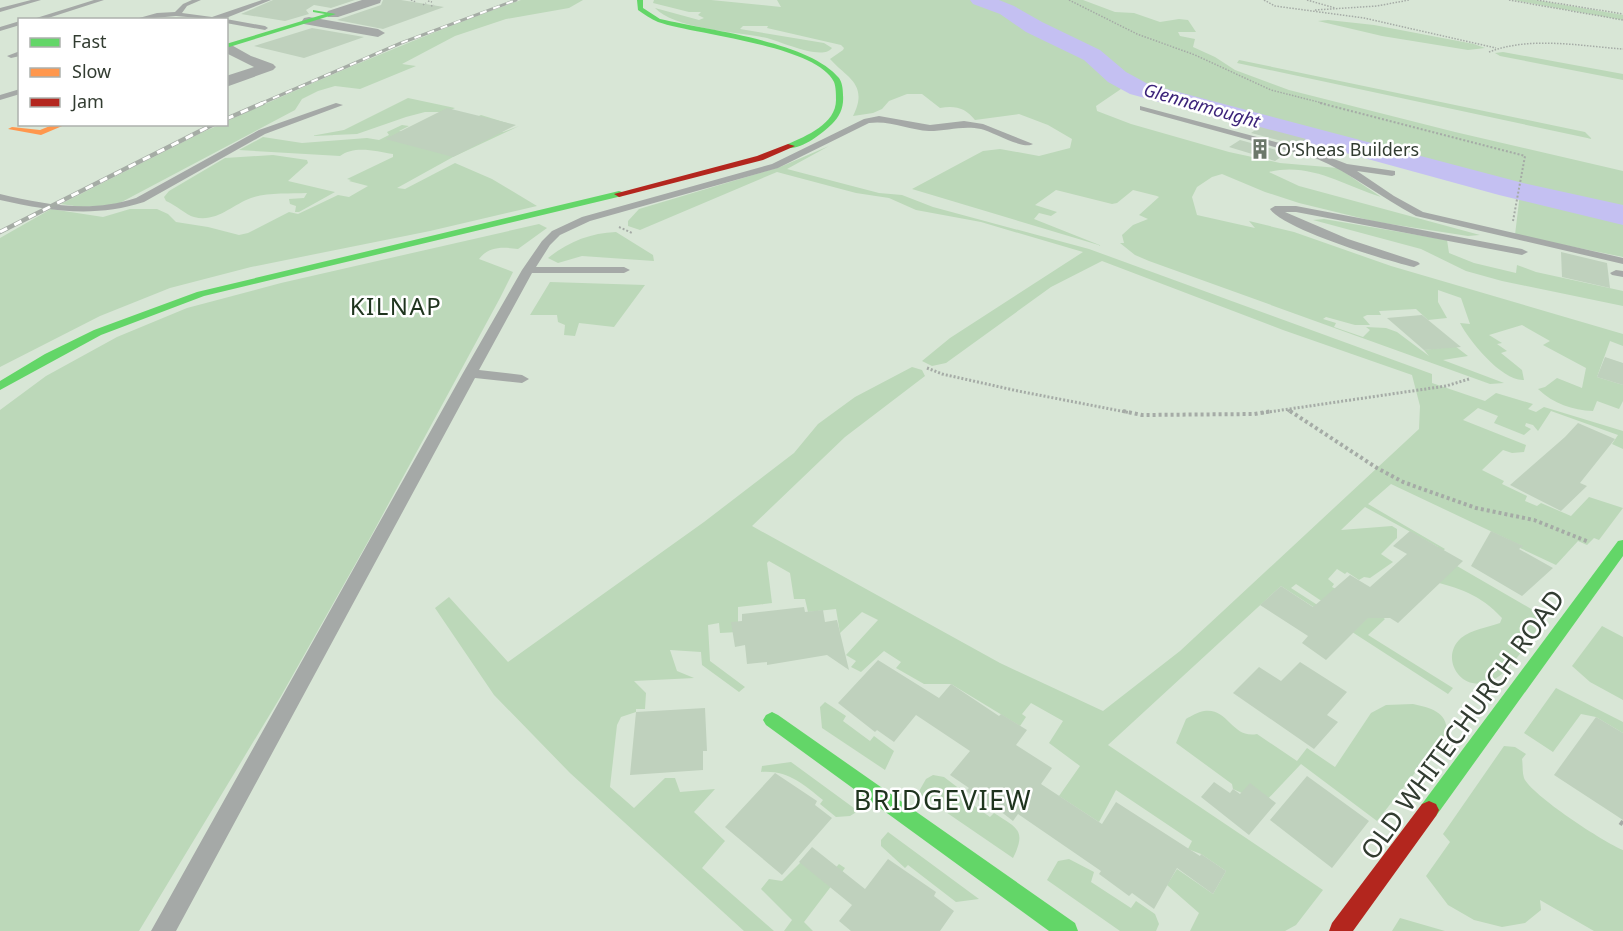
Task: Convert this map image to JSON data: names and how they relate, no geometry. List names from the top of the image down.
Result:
{
  "streets": {
    "street": ["OLD WHITECHURCH ROAD"]
  },
  "districts": ["KILNAP", "BRIDGEVIEW"],
  "water": ["Glennamought"],
  "places": {
    "building": ["O'Sheas Builders"]
  },
  "legend": ["Fast", "Slow", "Jam"]
}
